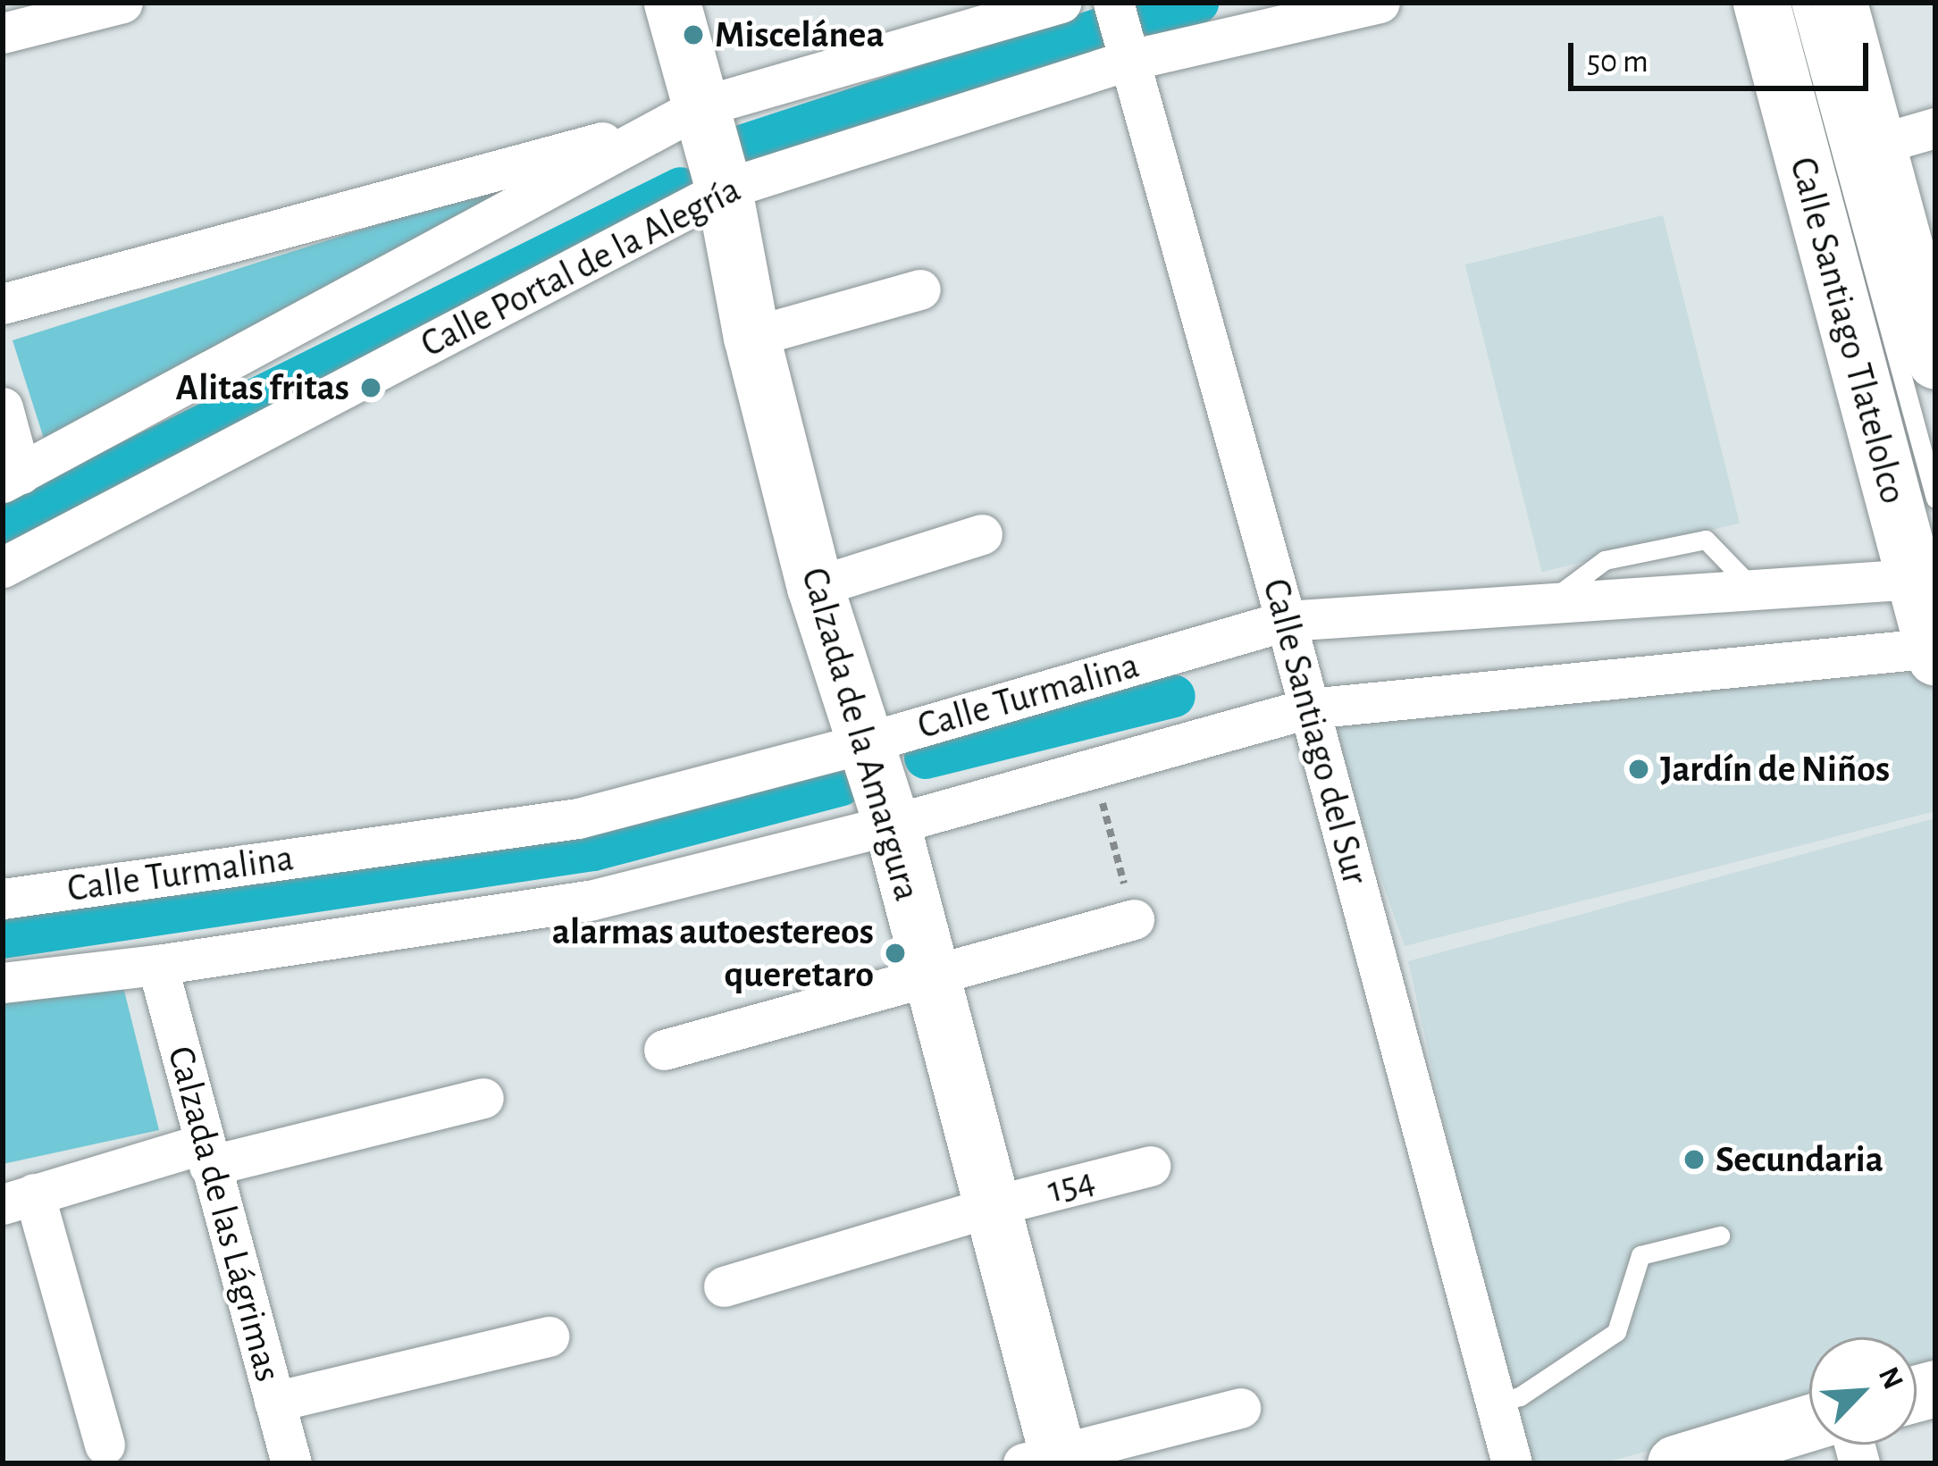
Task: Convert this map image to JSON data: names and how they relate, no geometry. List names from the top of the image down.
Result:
{
  "streets": {
    "street": [
      "Calle Portal de la Alegría",
      "Calle Santiago Tlatelolco",
      "Calle Turmalina",
      "Calle Santiago del Sur",
      "Calzada de la Amargura",
      "154",
      "Calzada de las Lágrimas"
    ]
  },
  "crossings": [
    ["Calle Portal de la Alegría", "Calle Santiago del Sur"],
    ["Calle Portal de la Alegría", "Calzada de la Amargura"],
    ["Calle Santiago Tlatelolco", "Calle Turmalina"],
    ["Calle Turmalina", "Calle Santiago del Sur"],
    ["Calle Turmalina", "Calzada de la Amargura"],
    ["Calzada de la Amargura", "154"]
  ],
  "places": [
    "Miscelánea",
    "Alitas fritas",
    "Jardín de Niños",
    "alarmas autoestereos queretaro",
    "Secundaria"
  ],
  "scale_bar": "50 m",
  "north": "top right"
}
